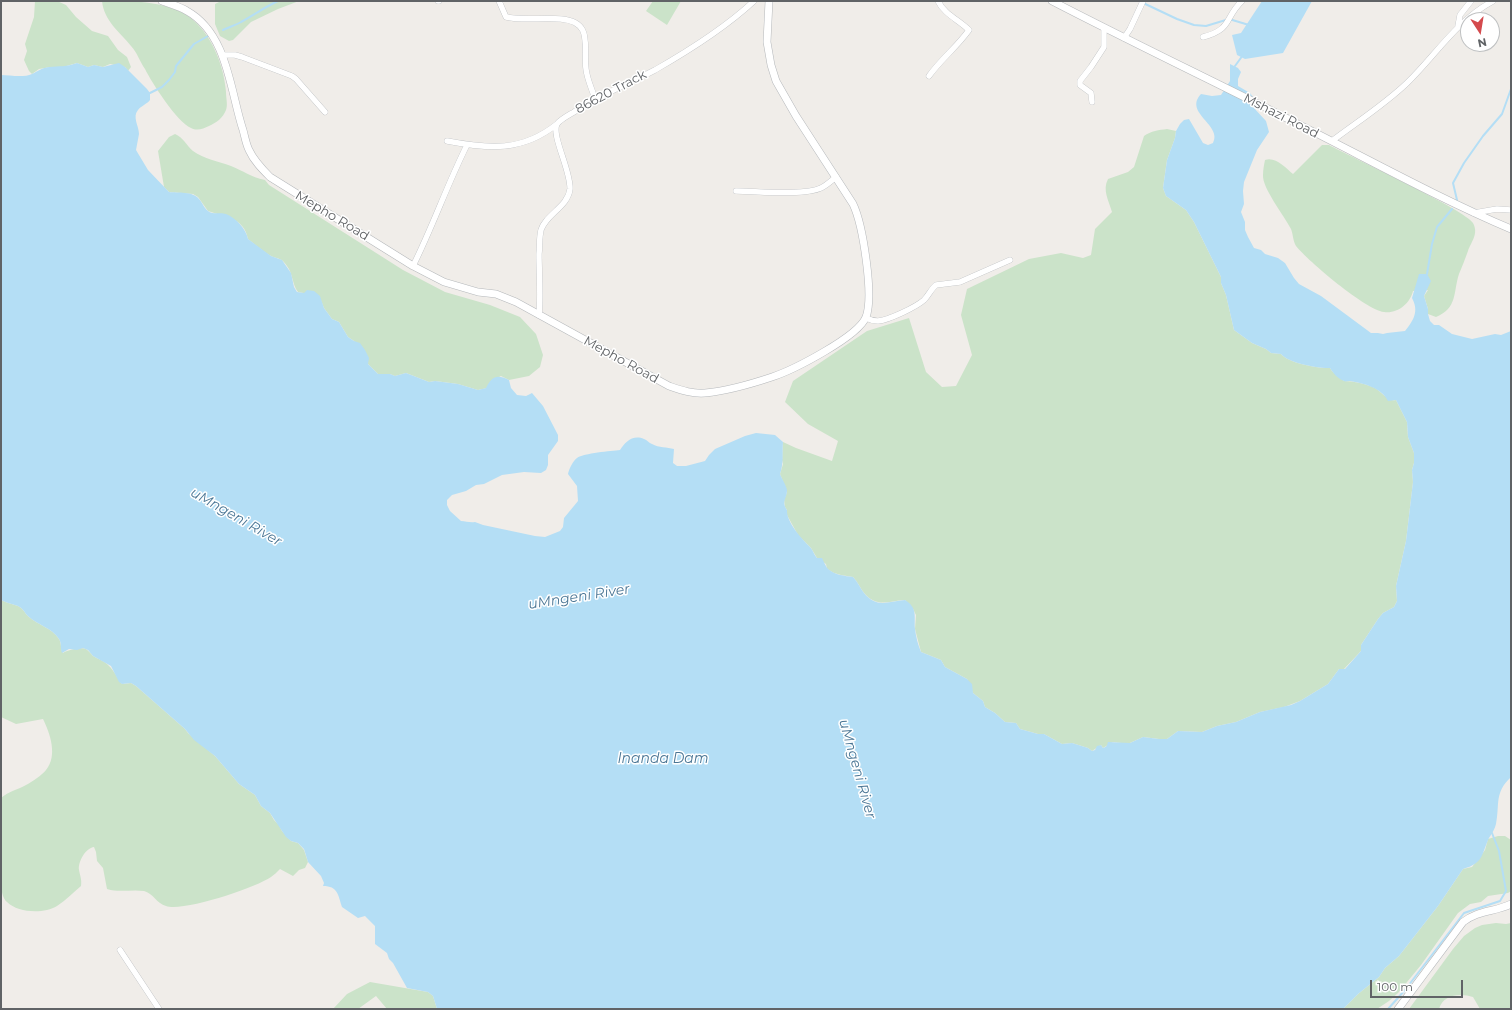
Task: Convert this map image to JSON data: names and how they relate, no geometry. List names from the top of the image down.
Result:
{
  "streets": {
    "street": ["86620 Track", "Mshazi Road", "Mepho Road"]
  },
  "water": ["uMngeni River", "Inanda Dam"],
  "scale_bar": "100 m",
  "north": "bottom"
}
